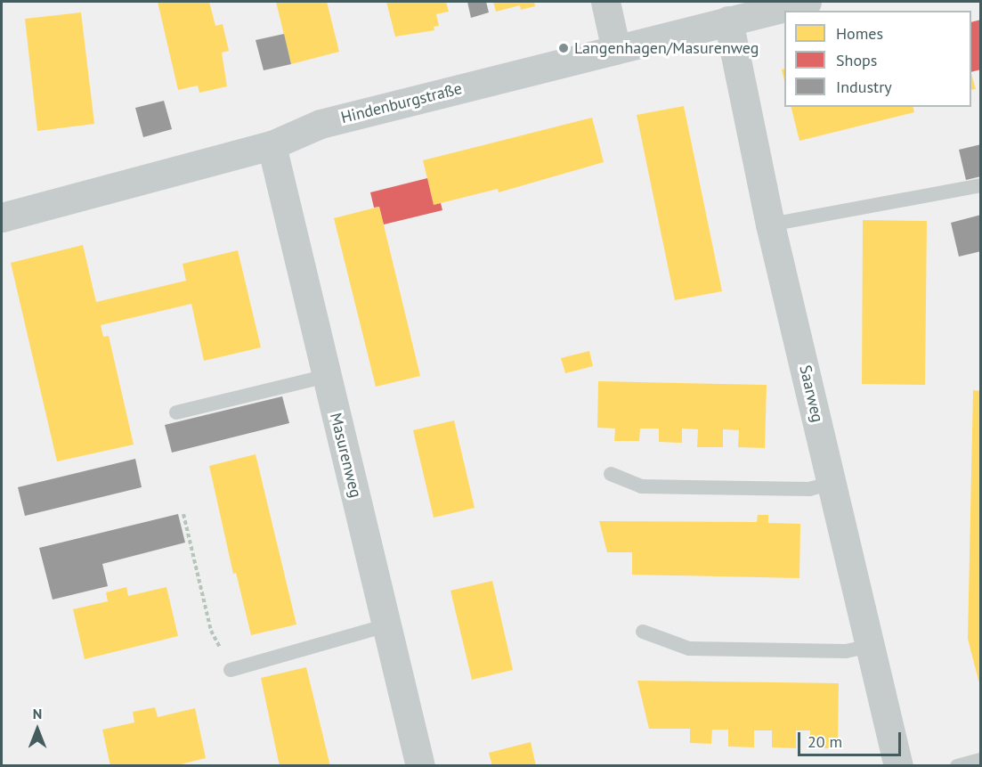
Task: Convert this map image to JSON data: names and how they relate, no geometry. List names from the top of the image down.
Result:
{
  "streets": {
    "street": ["Hindenburgstraße", "Saarweg", "Masurenweg"]
  },
  "crossings": [
    ["Hindenburgstraße", "Saarweg"],
    ["Hindenburgstraße", "Masurenweg"]
  ],
  "places": ["Langenhagen/Masurenweg"],
  "legend": ["Homes", "Shops", "Industry"],
  "scale_bar": "20 m",
  "north": "top"
}
